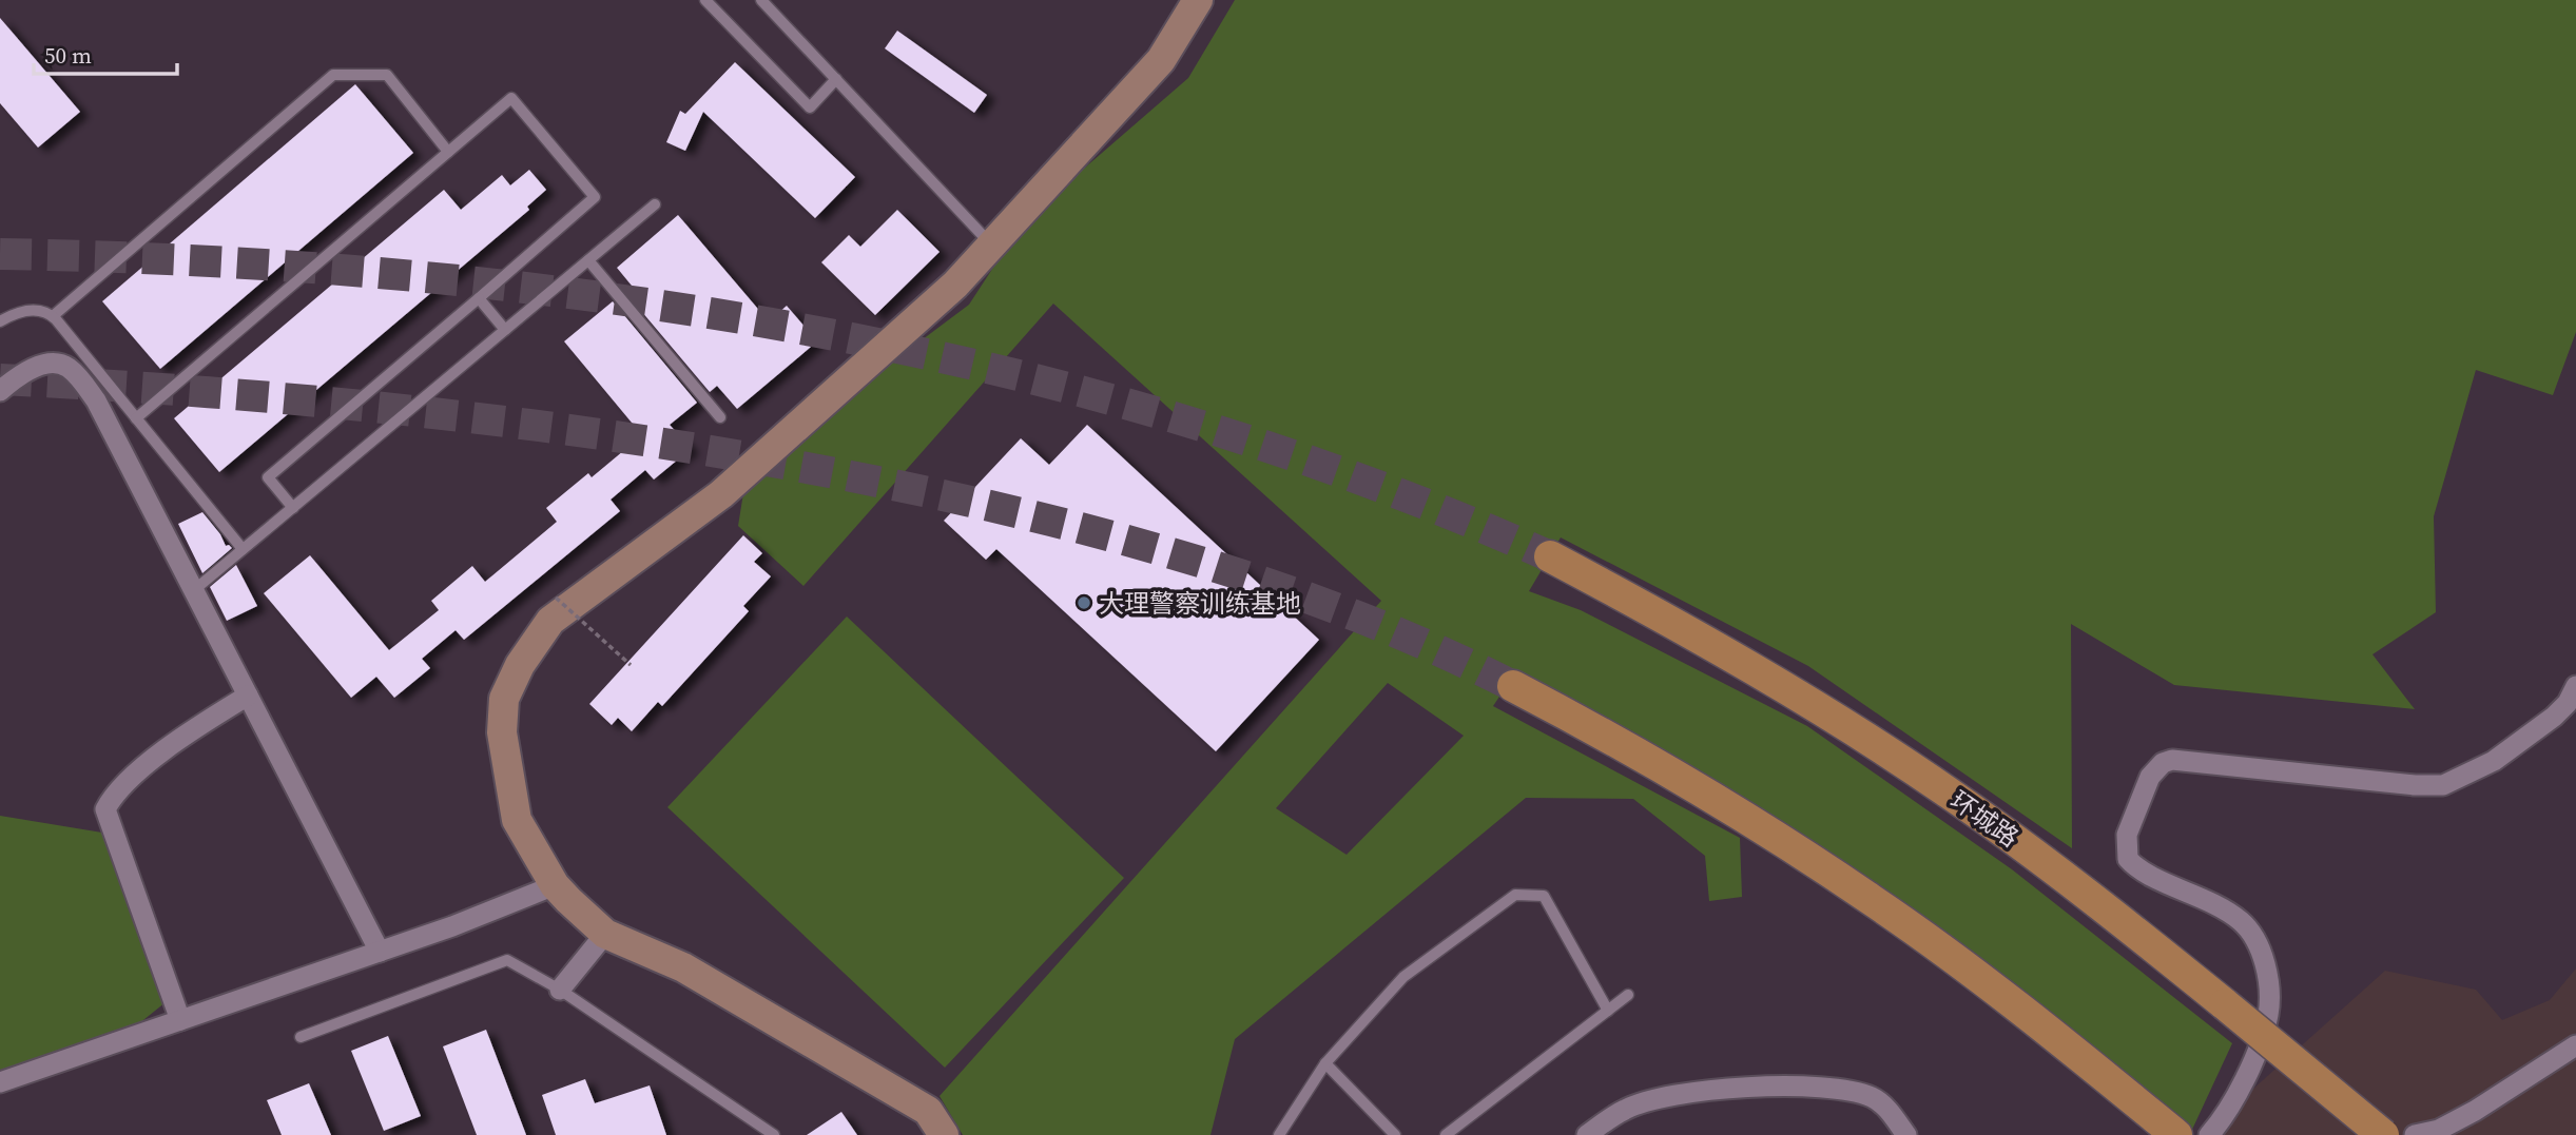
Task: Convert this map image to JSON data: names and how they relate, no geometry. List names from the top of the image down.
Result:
{
  "streets": {
    "main road": ["环城路"]
  },
  "places": ["大理警察训练基地"],
  "scale_bar": "50 m"
}
